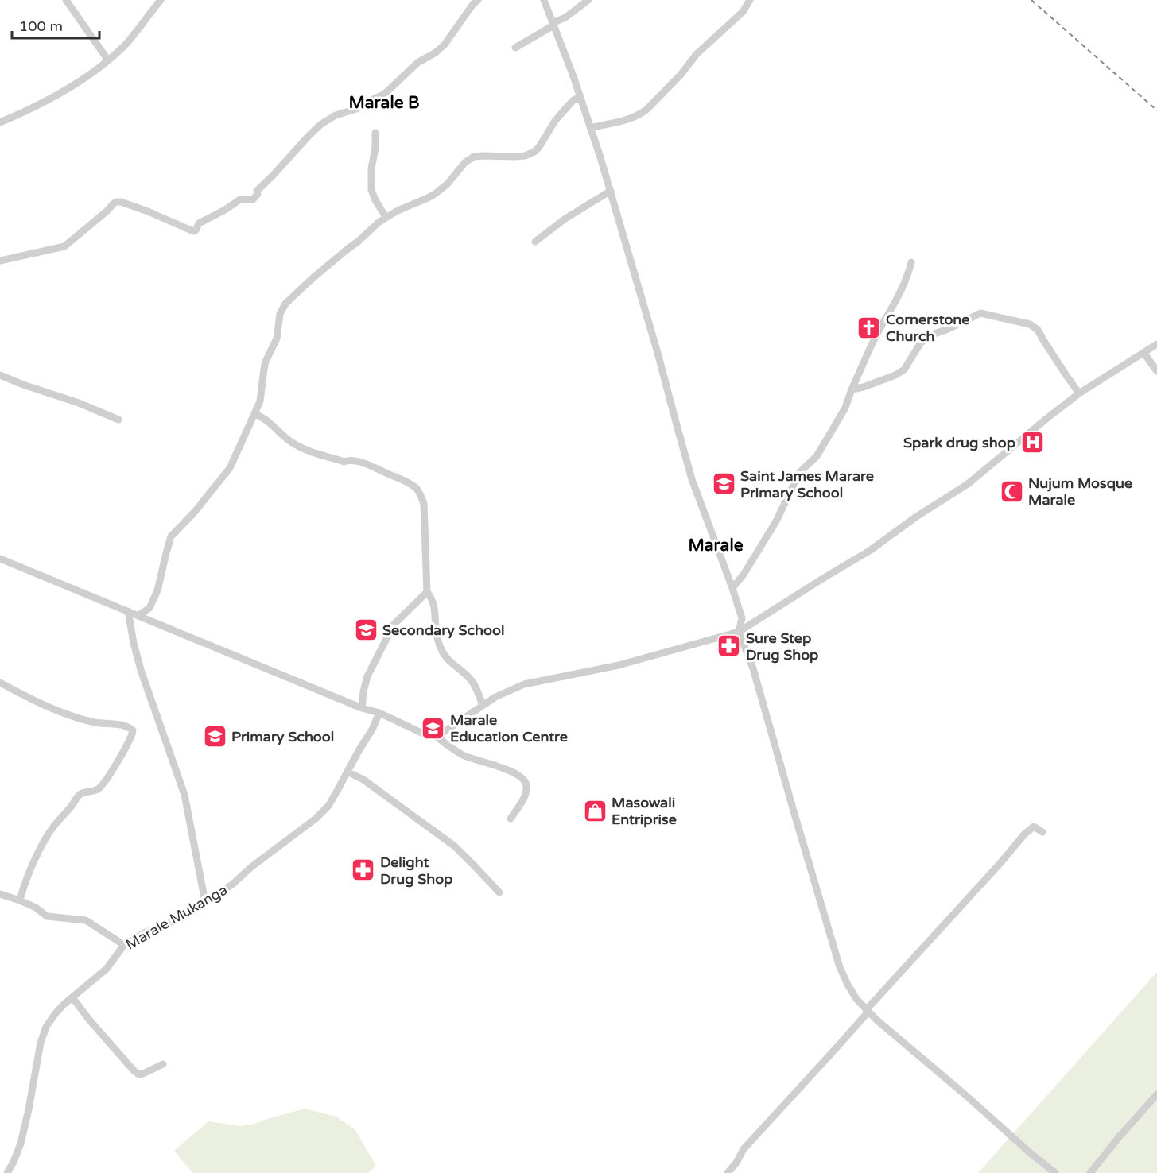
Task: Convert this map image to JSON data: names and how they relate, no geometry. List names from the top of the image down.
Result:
{
  "streets": {
    "street": ["Marale Mukanga"]
  },
  "districts": ["Marale B", "Marale"],
  "places": {
    "church": ["Cornerstone Church"],
    "hospital": ["Spark drug shop"],
    "school or university": [
      "Saint James Marare Primary School",
      "Secondary School",
      "Marale Education Centre",
      "Primary School"
    ],
    "mosque": ["Nujum Mosque Marale"],
    "pharmacy": ["Sure Step Drug Shop", "Delight Drug Shop"],
    "shop": ["Masowali Entriprise"]
  },
  "scale_bar": "100 m"
}
